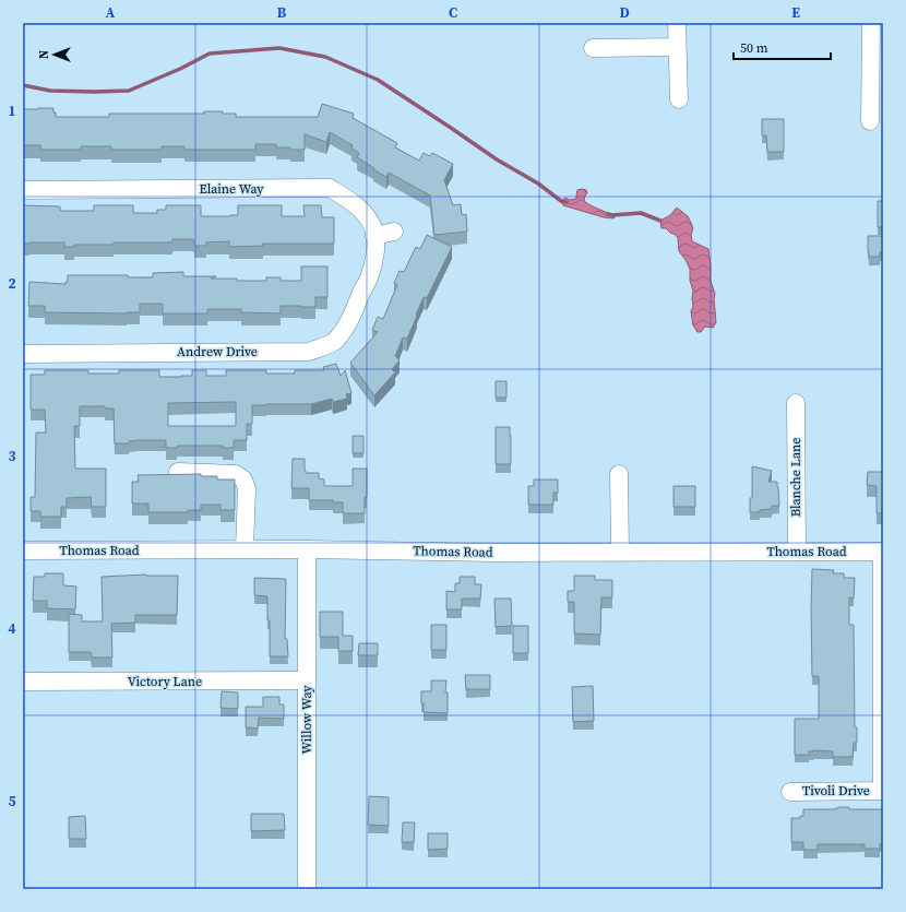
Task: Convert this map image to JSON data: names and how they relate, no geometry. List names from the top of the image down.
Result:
{
  "streets": {
    "street": [
      "Elaine Way",
      "Andrew Drive",
      "Blanche Lane",
      "Thomas Road",
      "Victory Lane",
      "Willow Way",
      "Tivoli Drive"
    ]
  },
  "crossings": [
    ["Elaine Way", "Andrew Drive"],
    ["Blanche Lane", "Thomas Road"],
    ["Thomas Road", "Willow Way"],
    ["Victory Lane", "Willow Way"]
  ],
  "scale_bar": "50 m",
  "north": "left",
  "grid": {
    "columns": [
      "A",
      "B",
      "C",
      "D",
      "E"
    ],
    "rows": [
      "1",
      "2",
      "3",
      "4",
      "5"
    ]
  }
}
